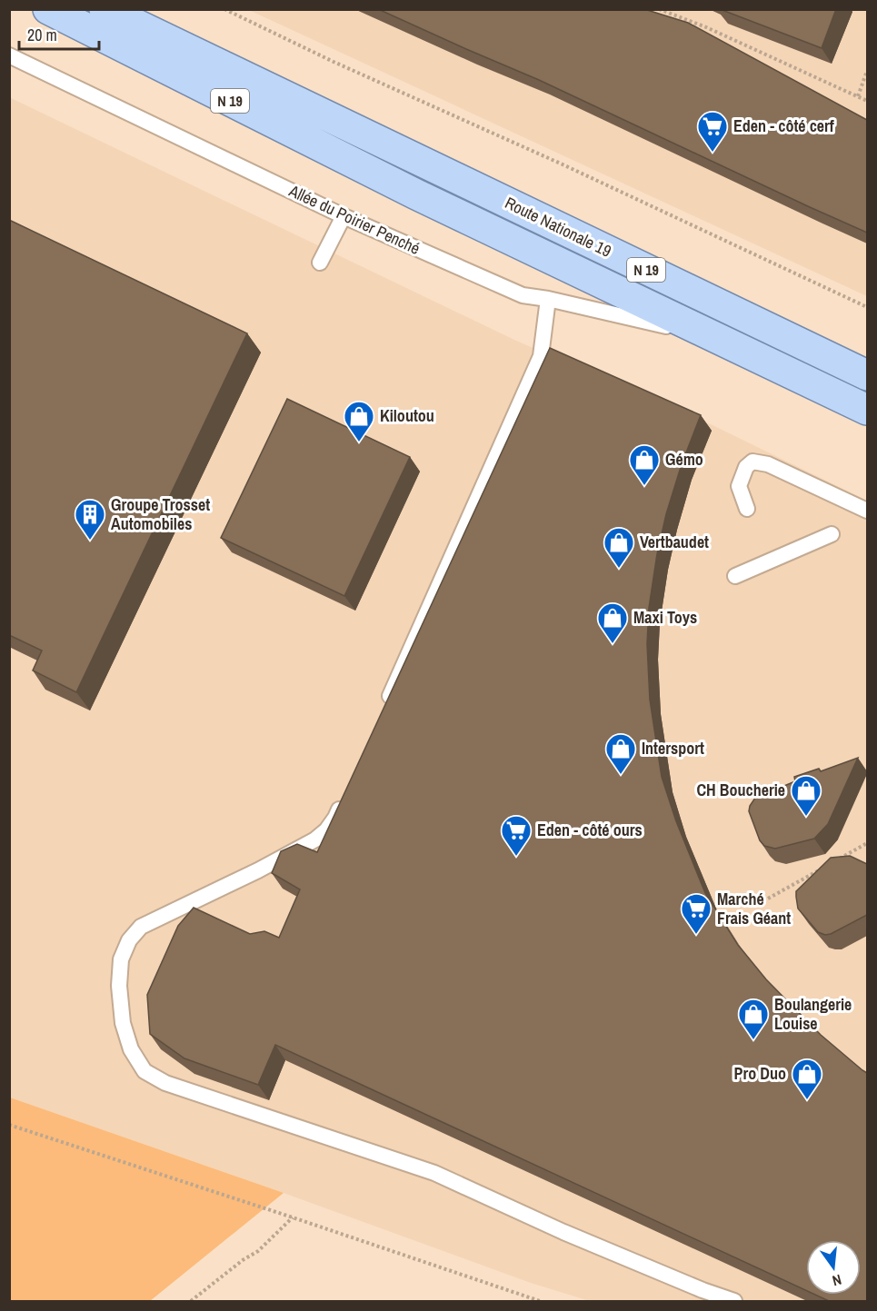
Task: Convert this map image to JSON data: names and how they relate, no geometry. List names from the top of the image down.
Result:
{
  "streets": {
    "main road": ["N 19", "Route Nationale 19"],
    "lane": ["Allée du Poirier Penché"]
  },
  "crossings": [
    ["N 19", "Allée du Poirier Penché"]
  ],
  "places": {
    "supermarket": ["Eden - côté cerf", "Eden - côté ours", "Marché Frais Géant"],
    "shop": [
      "Kiloutou",
      "Gémo",
      "Vertbaudet",
      "Maxi Toys",
      "Intersport",
      "CH Boucherie",
      "Boulangerie Louise",
      "Pro Duo"
    ],
    "building": ["Groupe Trosset Automobiles"]
  },
  "scale_bar": "20 m",
  "north": "bottom"
}
